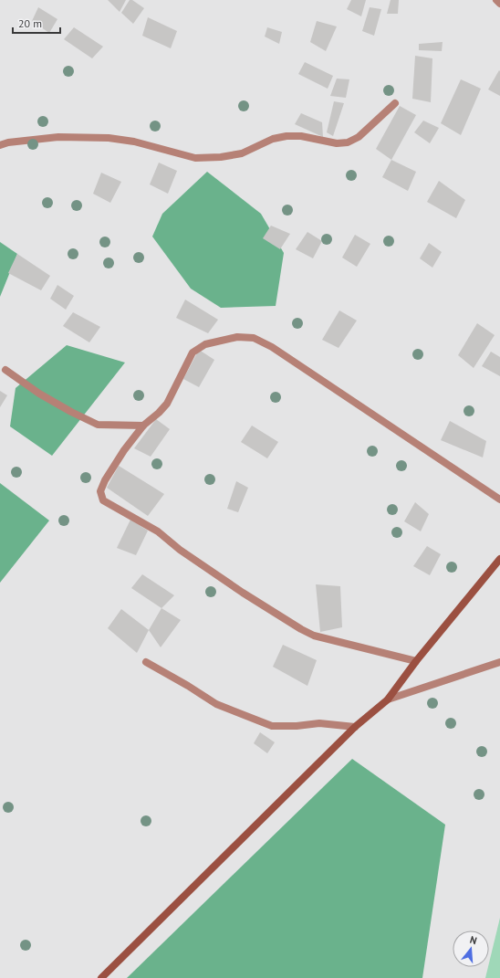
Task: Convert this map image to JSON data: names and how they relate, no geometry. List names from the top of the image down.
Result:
{
  "scale_bar": "20 m",
  "north": "top"
}
